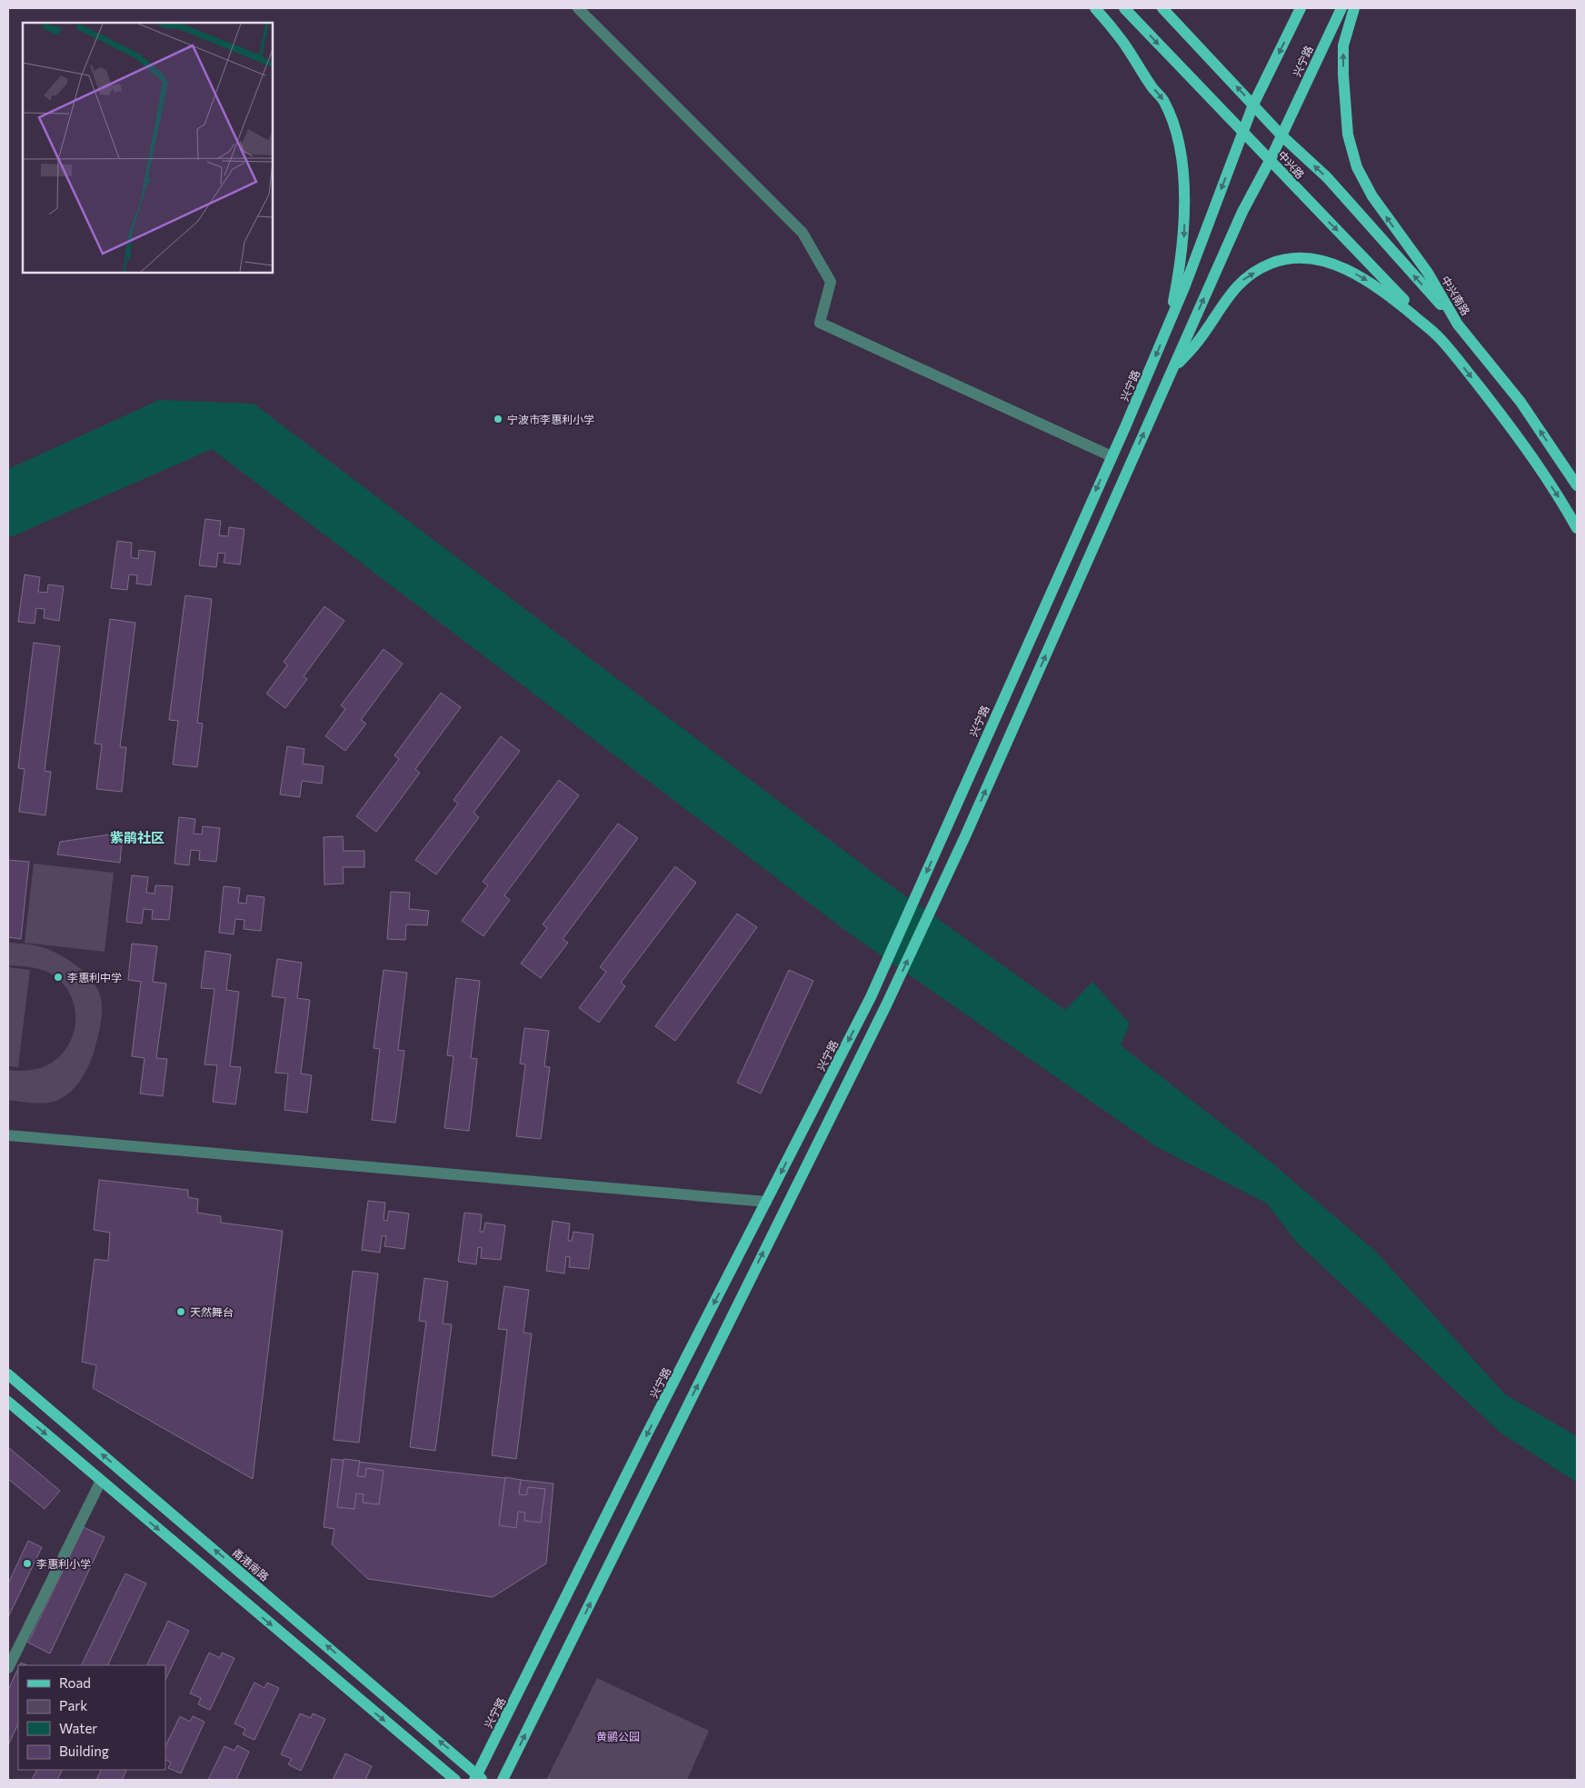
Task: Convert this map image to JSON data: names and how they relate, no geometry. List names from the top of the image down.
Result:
{
  "streets": {
    "main road": [
      "兴宁路",
      "中兴路",
      "中兴南路",
      "甬港南路"
    ]
  },
  "crossings": [
    ["兴宁路", "中兴路"],
    ["兴宁路", "甬港南路"],
    ["中兴路", "中兴南路"]
  ],
  "districts": ["紫鹃社区"],
  "parks": ["黄鹂公园"],
  "places": [
    "宁波市李惠利小学",
    "李惠利中学",
    "天然舞台",
    "李惠利小学"
  ],
  "legend": [
    "Road",
    "Park",
    "Water",
    "Building"
  ]
}
